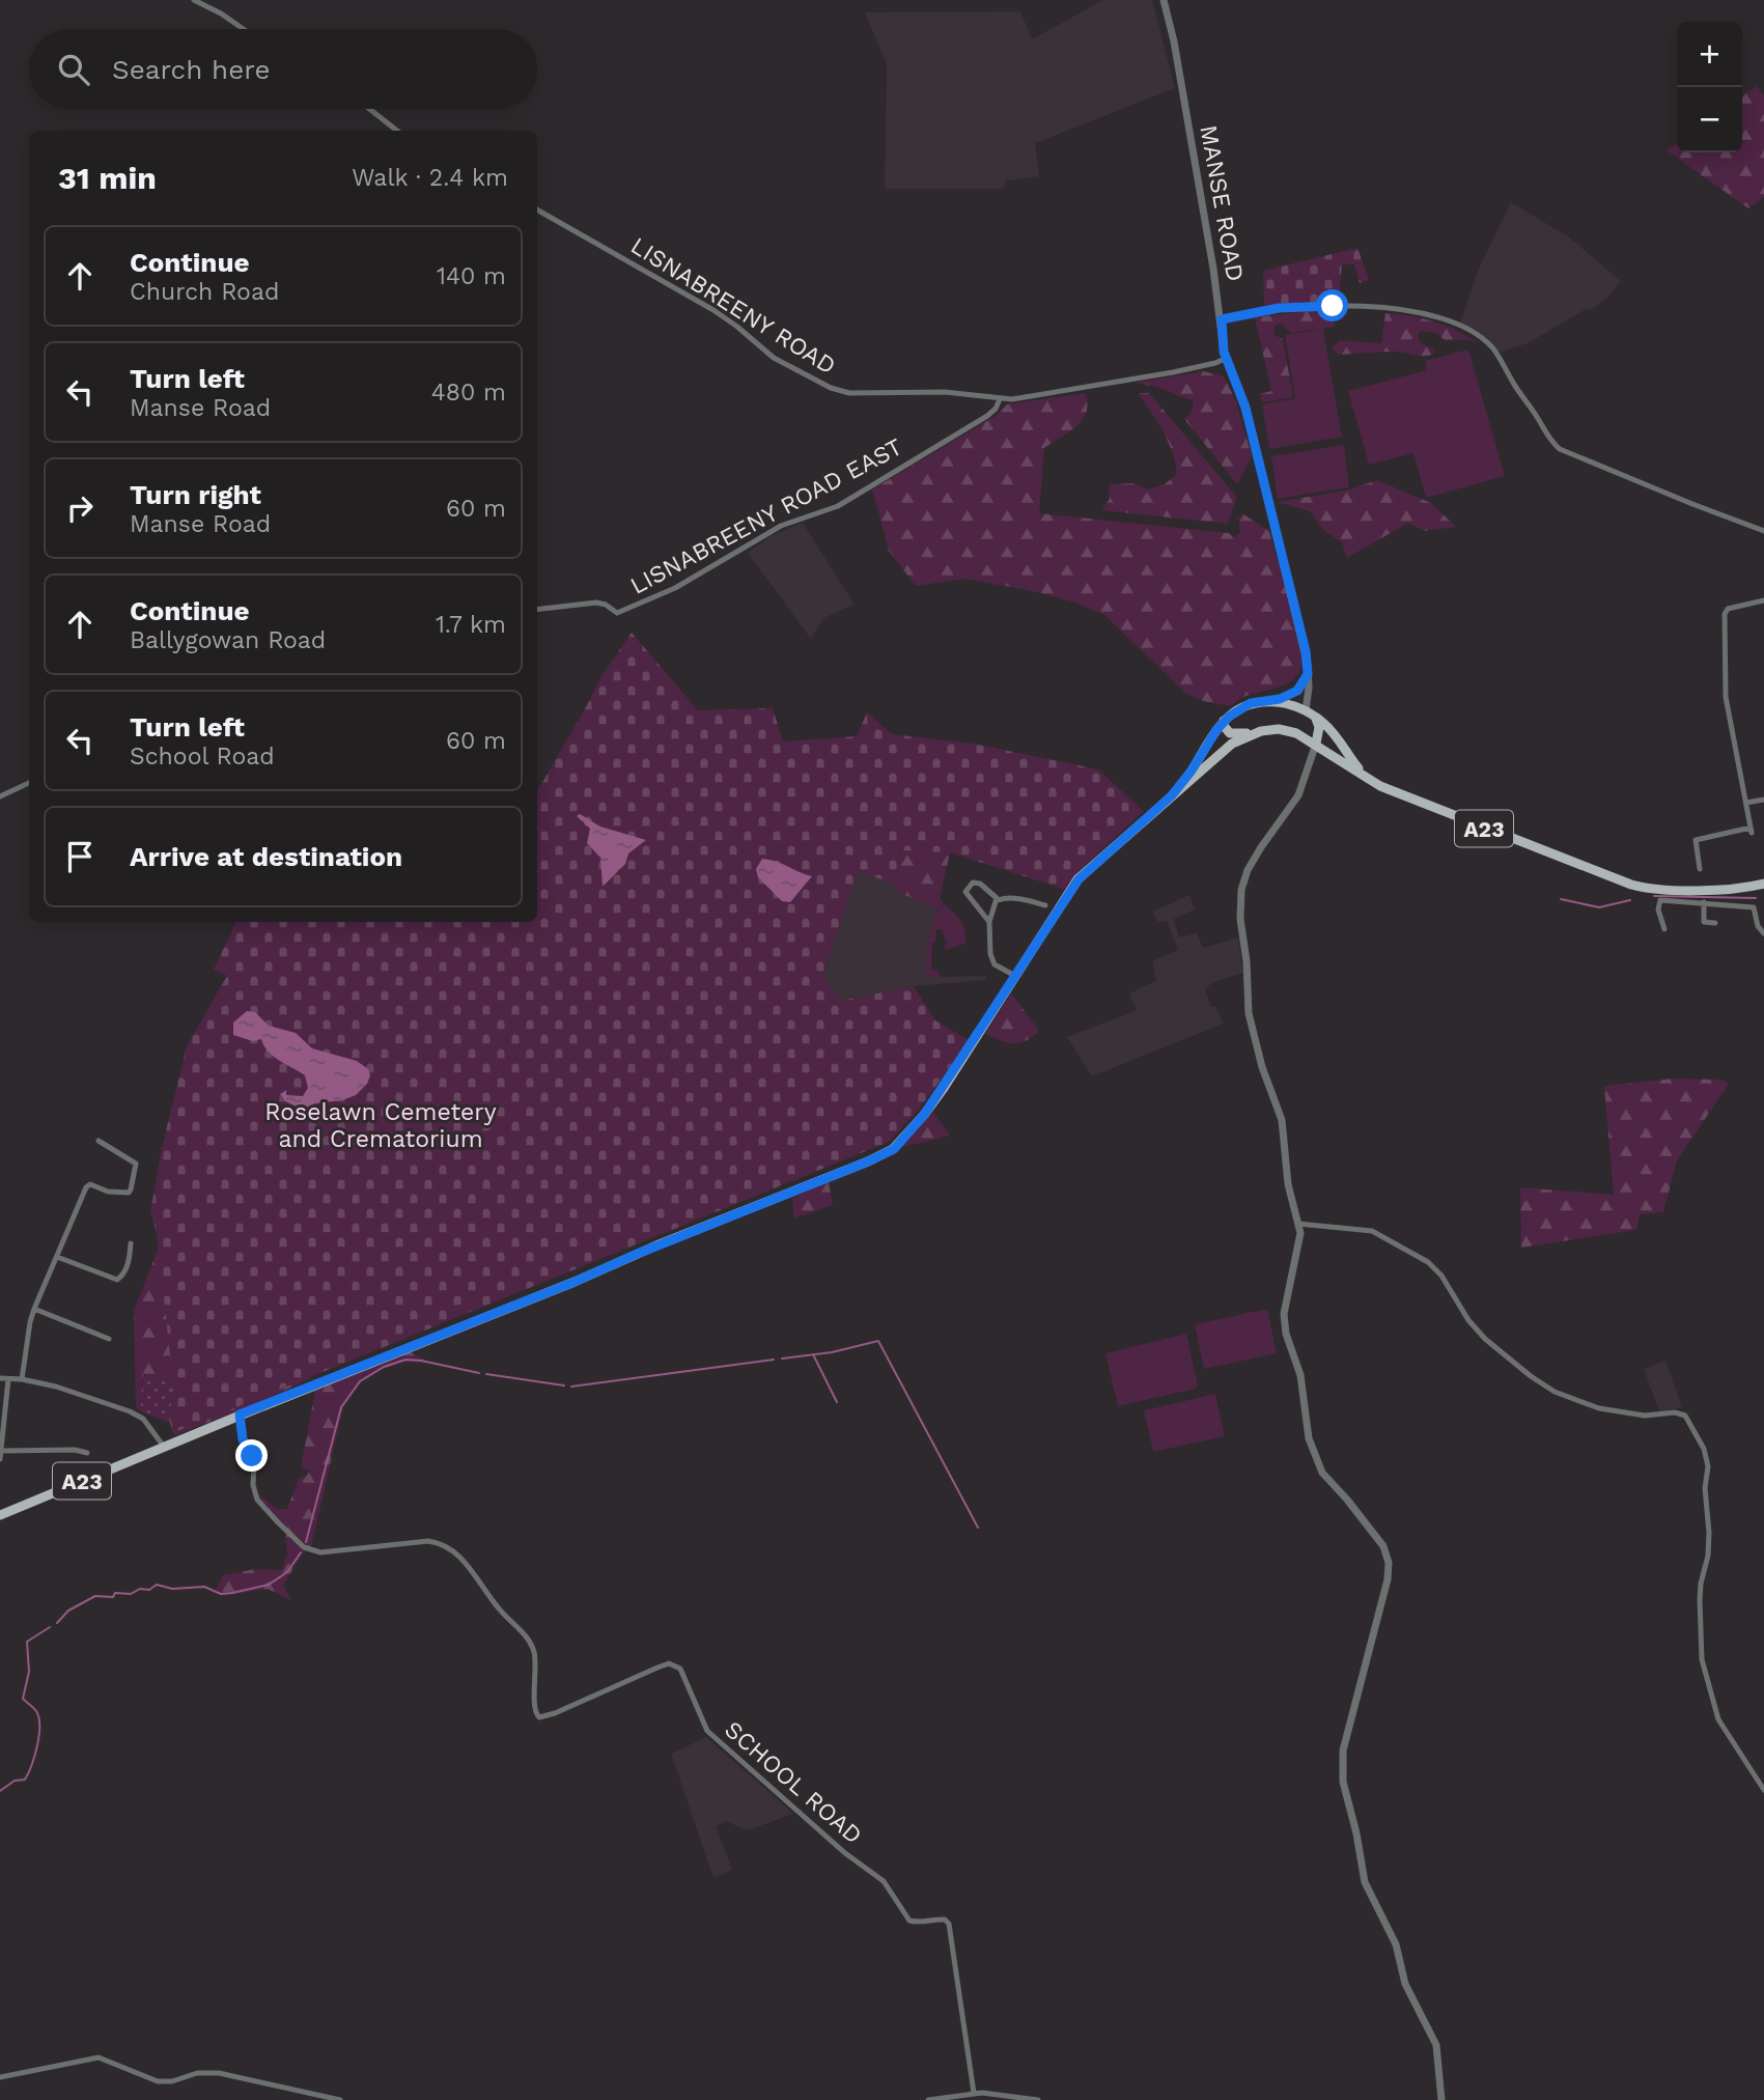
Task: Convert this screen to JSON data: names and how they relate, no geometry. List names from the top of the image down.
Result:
{
  "streets": {
    "main road": ["A23"],
    "street": [
      "MANSE ROAD",
      "LISNABREENY ROAD",
      "LISNABREENY ROAD EAST",
      "SCHOOL ROAD"
    ]
  },
  "crossings": [
    ["MANSE ROAD", "LISNABREENY ROAD"],
    ["MANSE ROAD", "A23"],
    ["LISNABREENY ROAD", "LISNABREENY ROAD EAST"],
    ["A23", "SCHOOL ROAD"]
  ],
  "parks": ["Roselawn Cemetery and Crematorium"],
  "page": {
    "map_buttons": ["+", "−"],
    "search": "Search here",
    "heading": ["31 min", "Walk · 2.4 km"],
    "list": [
      ["Continue", "Church Road", "140 m"],
      ["Turn left", "Manse Road", "480 m"],
      ["Turn right", "Manse Road", "60 m"],
      ["Continue", "Ballygowan Road", "1.7 km"],
      ["Turn left", "School Road", "60 m"],
      "Arrive at destination"
    ]
  }
}
